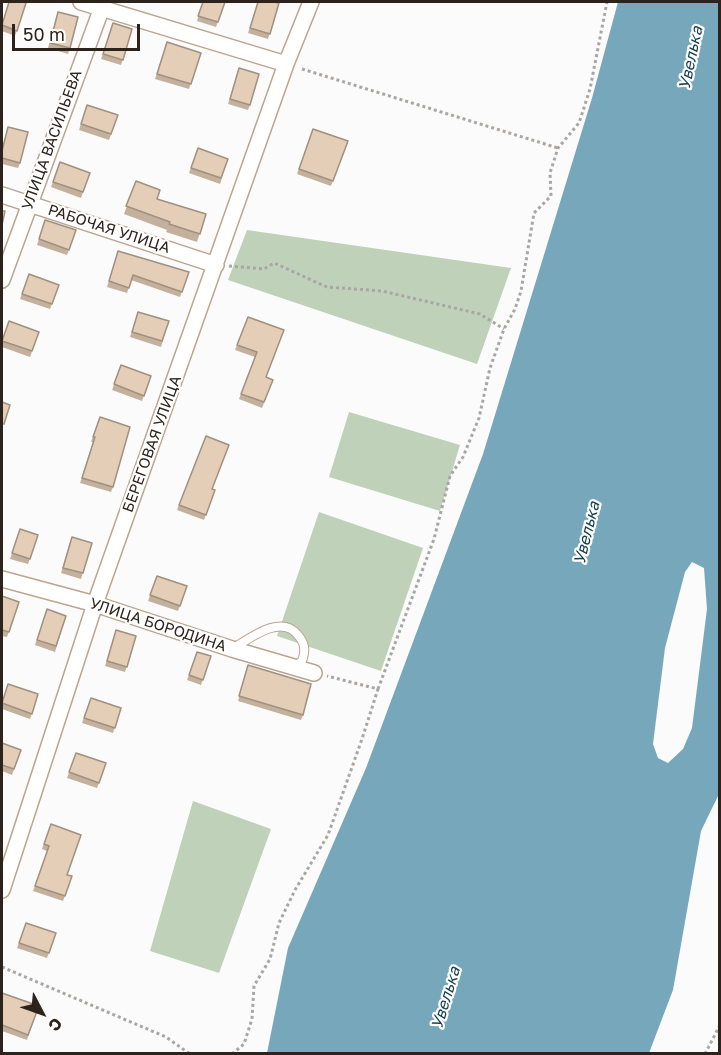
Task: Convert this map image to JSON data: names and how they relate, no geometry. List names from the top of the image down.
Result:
{
  "streets": {
    "street": [
      "УЛИЦА ВАСИЛЬЕВА",
      "РАБОЧАЯ УЛИЦА",
      "БЕРЕГОВАЯ УЛИЦА",
      "УЛИЦА БОРОДИНА"
    ]
  },
  "crossings": [
    ["УЛИЦА ВАСИЛЬЕВА", "РАБОЧАЯ УЛИЦА"],
    ["РАБОЧАЯ УЛИЦА", "БЕРЕГОВАЯ УЛИЦА"],
    ["БЕРЕГОВАЯ УЛИЦА", "УЛИЦА БОРОДИНА"]
  ],
  "water": ["Увелька"],
  "scale_bar": "50 m",
  "north": "bottom right"
}
